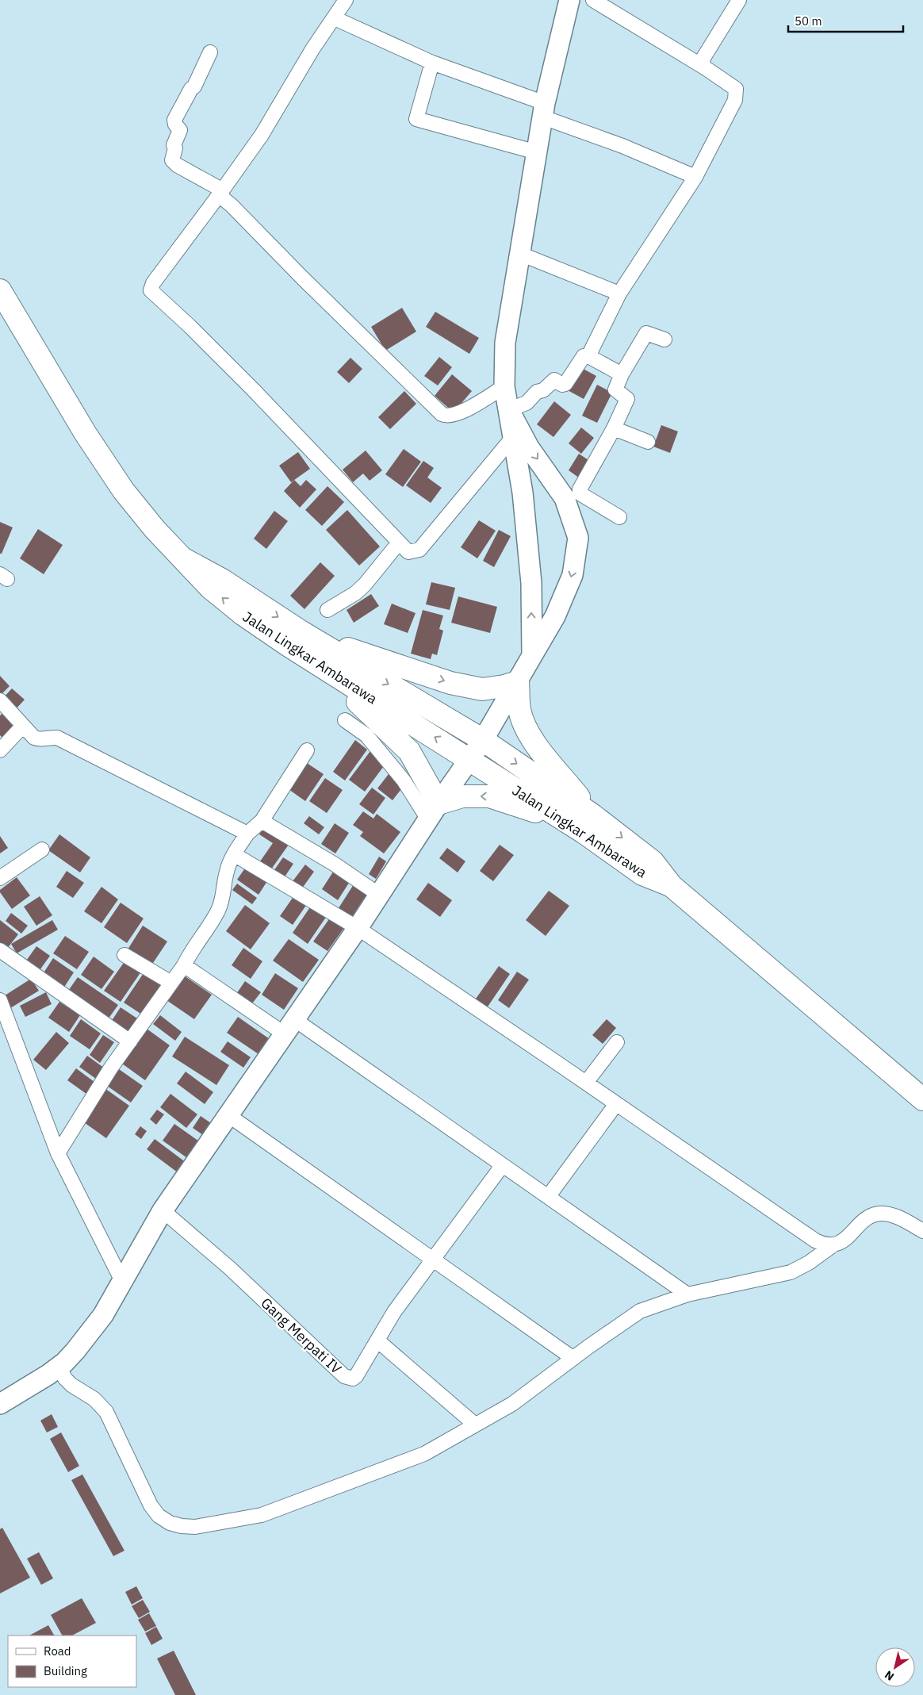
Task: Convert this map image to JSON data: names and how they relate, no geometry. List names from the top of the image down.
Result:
{
  "streets": {
    "highway": ["Jalan Lingkar Ambarawa"],
    "street": ["Gang Merpati IV"]
  },
  "legend": ["Road", "Building"],
  "scale_bar": "50 m",
  "north": "bottom left"
}
